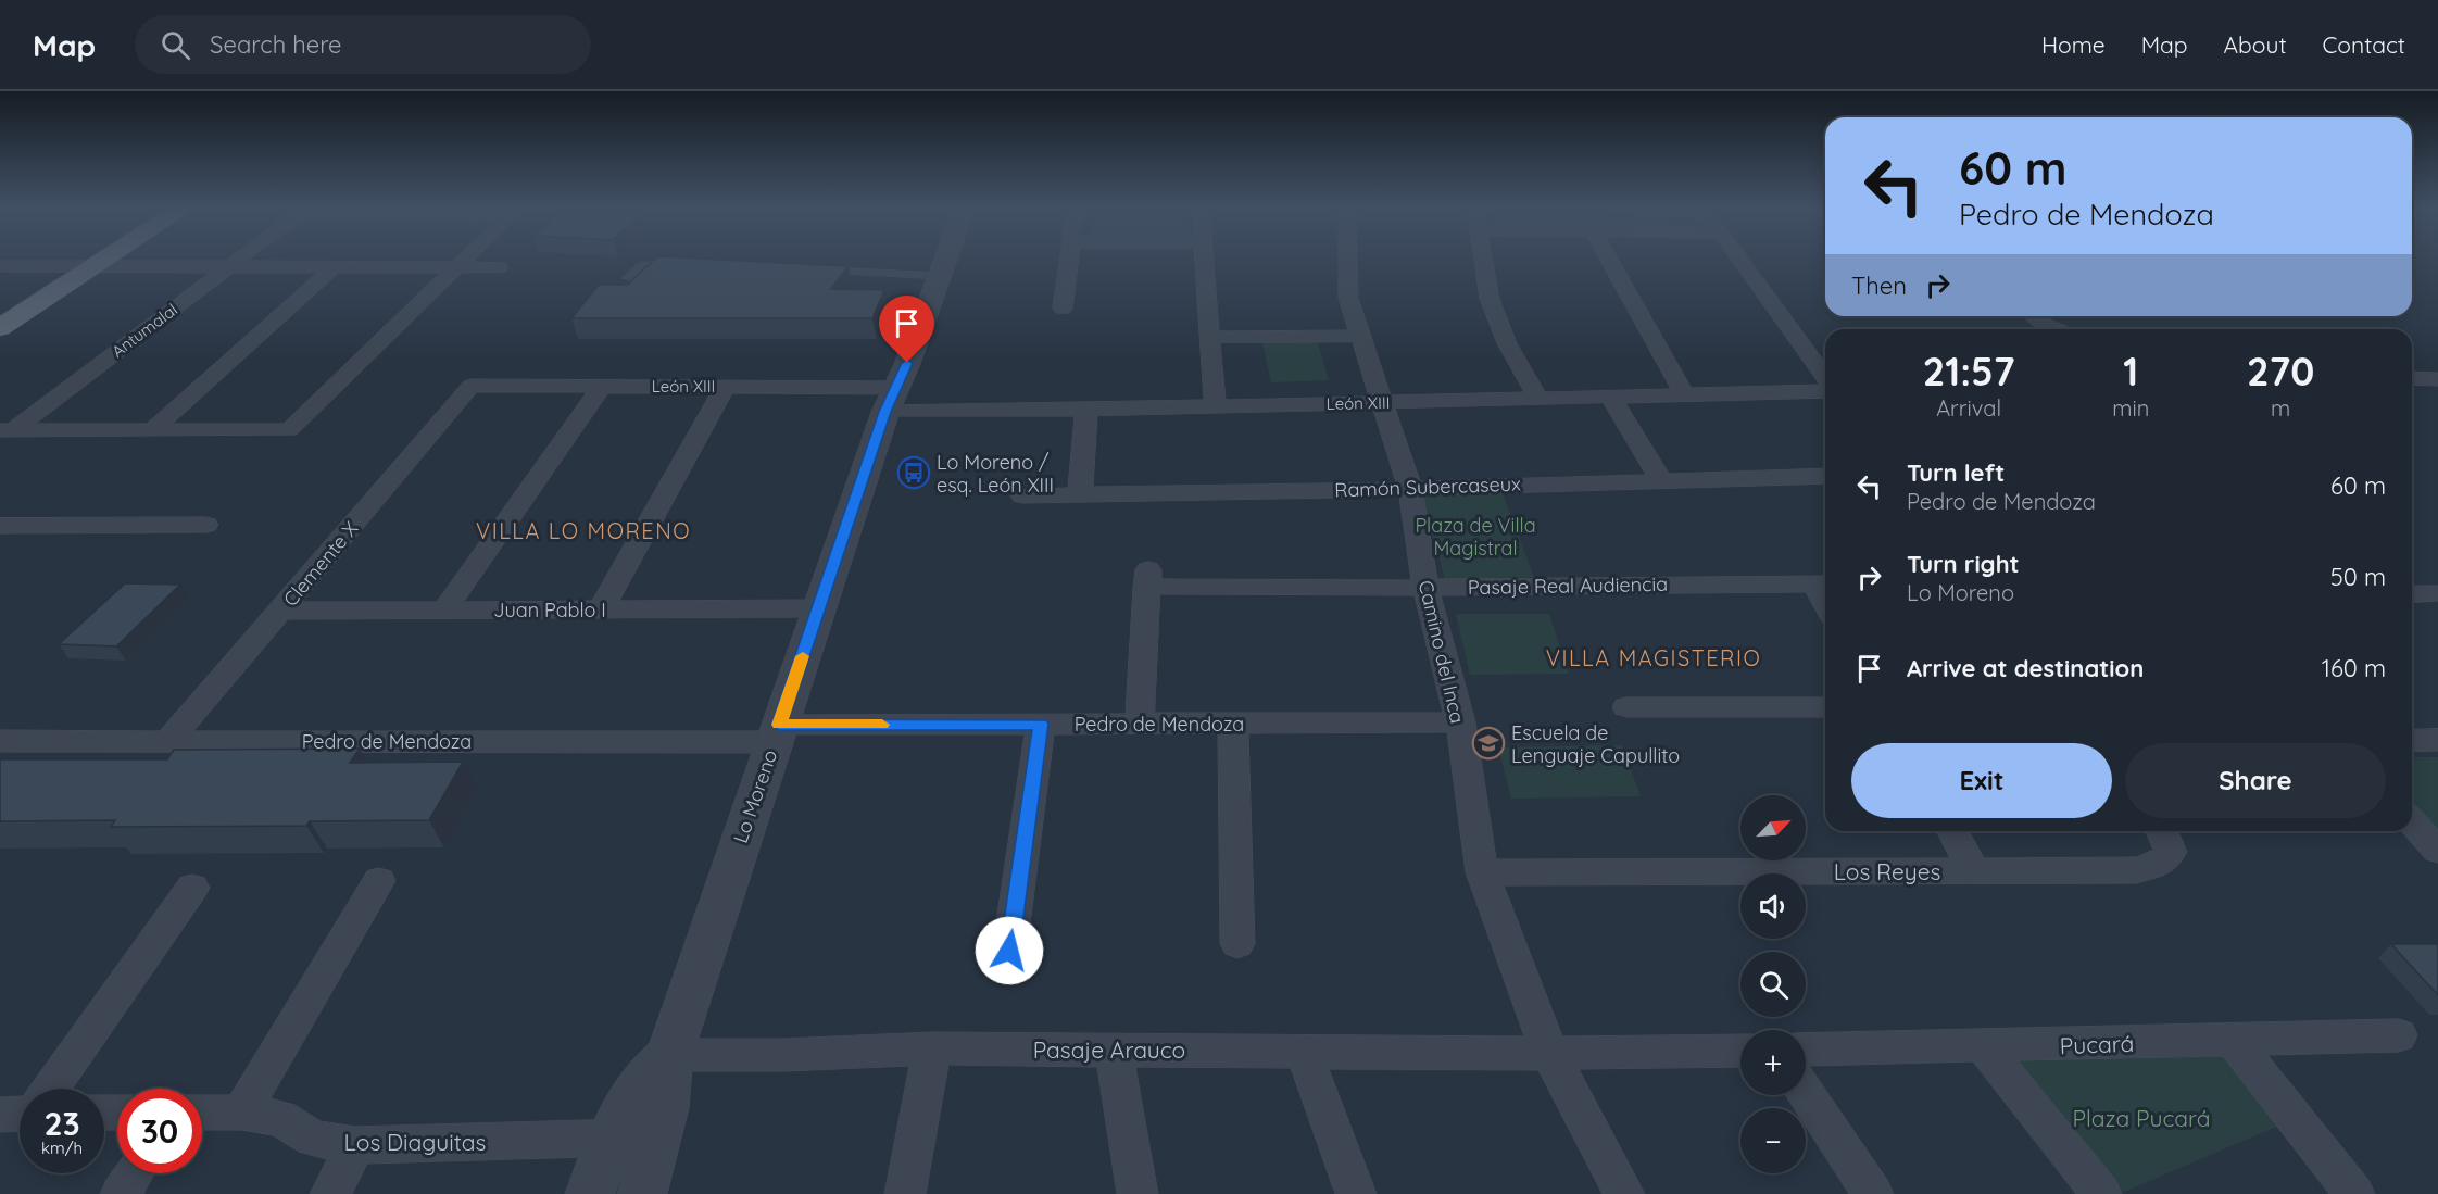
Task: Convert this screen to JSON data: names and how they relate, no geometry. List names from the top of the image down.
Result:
{
  "streets": {
    "street": [
      "Antumalal",
      "León XIII",
      "Ramón Subercaseux",
      "Clemente X",
      "Pasaje Real Audiencia",
      "Juan Pablo I",
      "Camino del Inca",
      "Pedro de Mendoza",
      "Lo Moreno",
      "Los Reyes",
      "Pucará",
      "Pasaje Arauco",
      "Los Diaguitas"
    ]
  },
  "crossings": [
    ["León XIII", "Clemente X"],
    ["León XIII", "Camino del Inca"],
    ["León XIII", "Lo Moreno"],
    ["Ramón Subercaseux", "Camino del Inca"],
    ["Clemente X", "Juan Pablo I"],
    ["Clemente X", "Pedro de Mendoza"],
    ["Pasaje Real Audiencia", "Camino del Inca"],
    ["Pasaje Real Audiencia", "Pedro de Mendoza"],
    ["Juan Pablo I", "Lo Moreno"],
    ["Camino del Inca", "Pedro de Mendoza"],
    ["Camino del Inca", "Los Reyes"],
    ["Camino del Inca", "Pasaje Arauco"],
    ["Pedro de Mendoza", "Lo Moreno"],
    ["Lo Moreno", "Pasaje Arauco"],
    ["Lo Moreno", "Los Diaguitas"]
  ],
  "districts": ["VILLA LO MORENO", "VILLA MAGISTERIO"],
  "parks": ["Plaza de Villa Magistral", "Plaza Pucará"],
  "places": {
    "bus stop": ["Lo Moreno / esq. León XIII"],
    "school or university": ["Escuela de Lenguaje Capullito"]
  },
  "north": "top right",
  "page": {
    "header": "Map",
    "search": "Search here",
    "nav": [
      "Home",
      "Map",
      "About",
      "Contact"
    ],
    "turn": ["60 m", "Pedro de Mendoza"],
    "then": "Then",
    "eta": [
      "21:57",
      "Arrival",
      "1",
      "min",
      "270",
      "m"
    ],
    "list": [
      {
        "name": "Turn left",
        "note": "Pedro de Mendoza",
        "value": "60 m"
      },
      {
        "name": "Turn right",
        "note": "Lo Moreno",
        "value": "50 m"
      },
      {
        "name": "Arrive at destination",
        "value": "160 m"
      }
    ],
    "buttons": ["Exit", "Share"],
    "map_buttons": ["+", "−"],
    "speed": "23 km/h",
    "limit": "30"
  }
}
